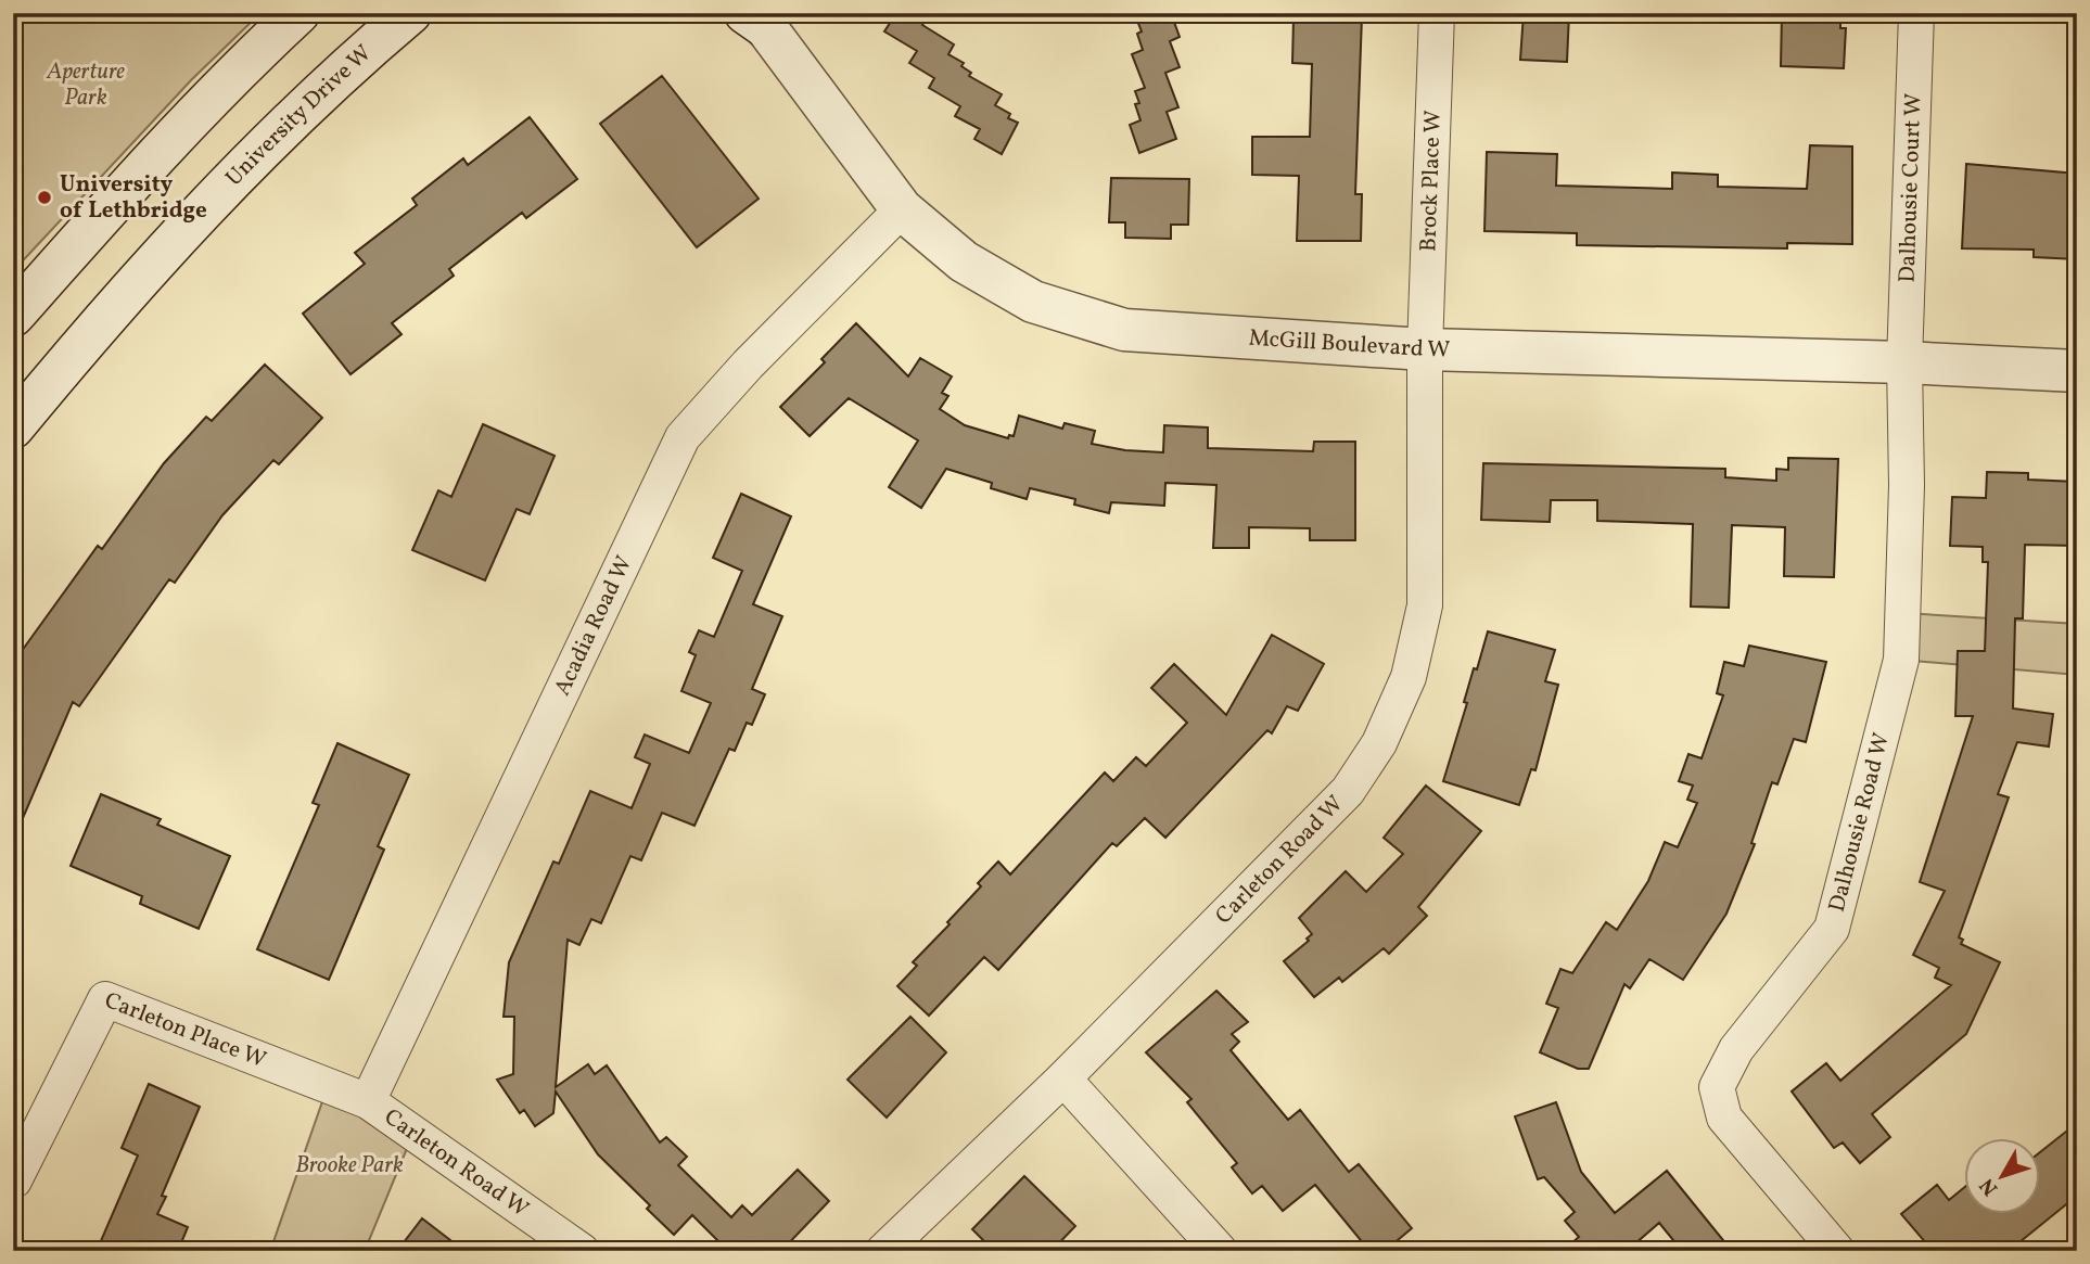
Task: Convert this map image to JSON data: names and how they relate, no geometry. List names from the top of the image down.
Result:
{
  "streets": {
    "street": [
      "University Drive W",
      "Brock Place W",
      "Dalhousie Court W",
      "McGill Boulevard W",
      "Acadia Road W",
      "Dalhousie Road W",
      "Carleton Road W",
      "Carleton Place W"
    ]
  },
  "crossings": [
    ["Brock Place W", "McGill Boulevard W"],
    ["Brock Place W", "Carleton Road W"],
    ["Dalhousie Court W", "McGill Boulevard W"],
    ["Dalhousie Court W", "Dalhousie Road W"],
    ["McGill Boulevard W", "Acadia Road W"],
    ["McGill Boulevard W", "Dalhousie Road W"],
    ["McGill Boulevard W", "Carleton Road W"],
    ["Acadia Road W", "Carleton Road W"],
    ["Acadia Road W", "Carleton Place W"],
    ["Carleton Road W", "Carleton Place W"]
  ],
  "parks": ["Aperture Park", "Brooke Park"],
  "places": ["University of Lethbridge"],
  "north": "bottom left"
}
